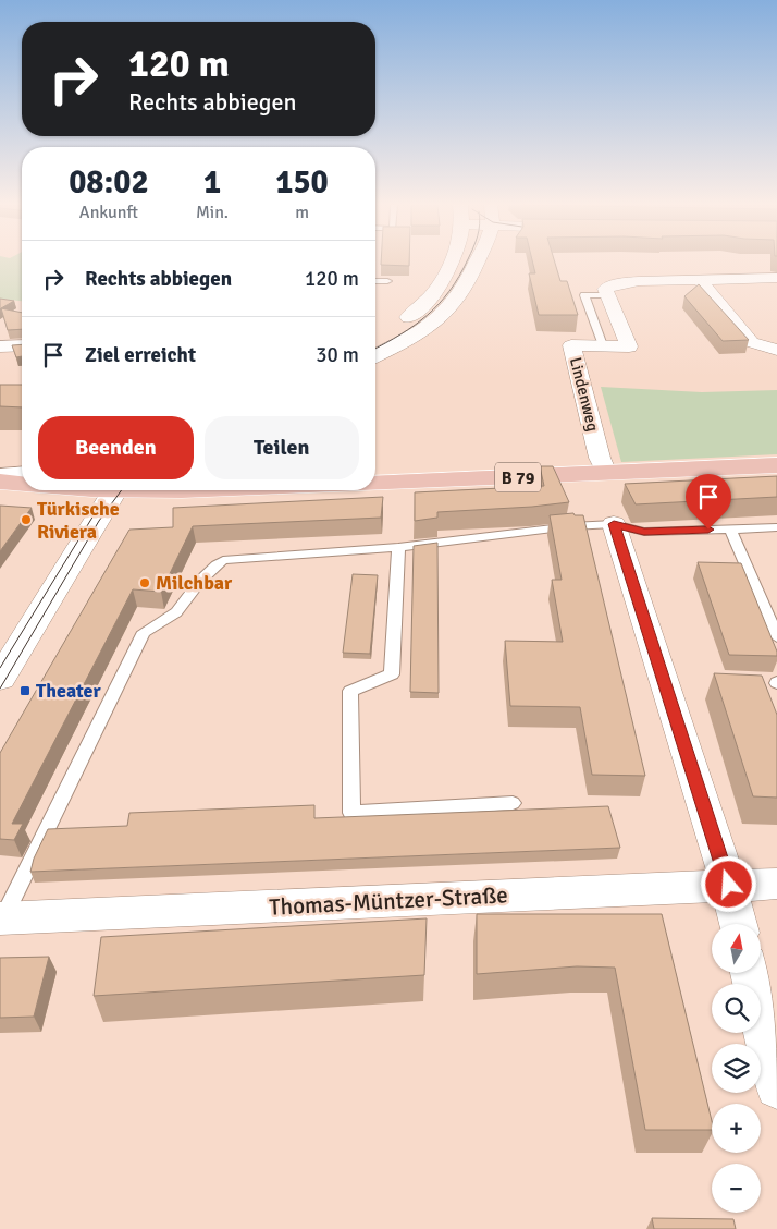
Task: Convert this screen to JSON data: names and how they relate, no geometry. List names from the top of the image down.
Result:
{
  "streets": {
    "main road": ["B 79"],
    "street": ["Lindenweg", "Thomas-Müntzer-Straße"]
  },
  "crossings": [
    ["Lindenweg", "B 79"]
  ],
  "places": {
    "other": ["Türkische Riviera", "Milchbar"],
    "transit": ["Theater"]
  },
  "north": "top",
  "page": {
    "turn": ["120 m", "Rechts abbiegen"],
    "eta": [
      "08:02",
      "Ankunft",
      "1",
      "Min.",
      "150",
      "m"
    ],
    "list": [
      {
        "name": "Rechts abbiegen",
        "value": "120 m"
      },
      {
        "name": "Ziel erreicht",
        "value": "30 m"
      }
    ],
    "buttons": ["Beenden", "Teilen"],
    "map_buttons": ["+", "−"]
  }
}
